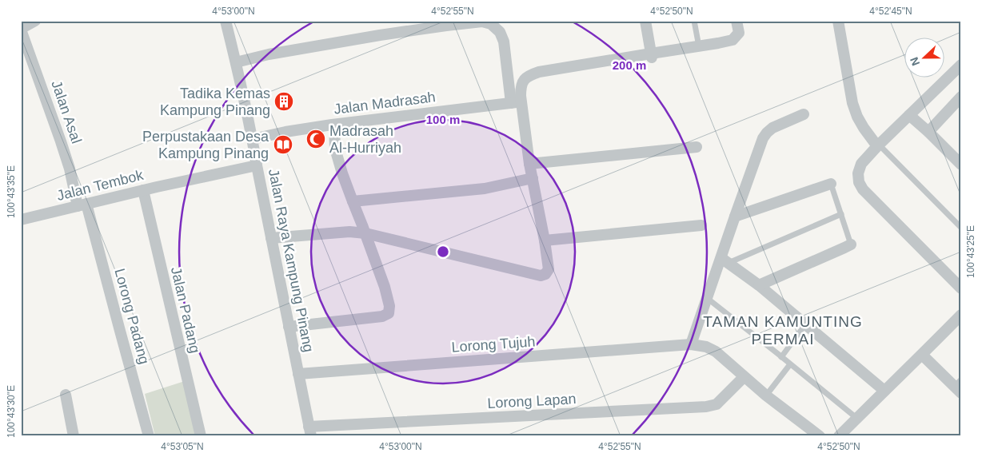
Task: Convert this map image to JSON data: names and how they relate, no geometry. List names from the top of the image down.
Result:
{
  "streets": {
    "street": [
      "Jalan Madrasah",
      "Jalan Asal",
      "Jalan Tembok",
      "Jalan Raya Kampung Pinang",
      "Jalan Padang",
      "Lorong Padang",
      "Lorong Tujuh",
      "Lorong Lapan"
    ]
  },
  "crossings": [
    ["Jalan Madrasah", "Jalan Raya Kampung Pinang"],
    ["Jalan Asal", "Jalan Tembok"],
    ["Jalan Asal", "Lorong Padang"],
    ["Jalan Tembok", "Jalan Raya Kampung Pinang"],
    ["Jalan Tembok", "Jalan Padang"],
    ["Jalan Tembok", "Lorong Padang"],
    ["Jalan Raya Kampung Pinang", "Lorong Tujuh"],
    ["Jalan Raya Kampung Pinang", "Lorong Lapan"],
    ["Lorong Tujuh", "Lorong Lapan"]
  ],
  "districts": ["TAMAN KAMUNTING PERMAI"],
  "places": {
    "building": ["Tadika Kemas Kampung Pinang"],
    "mosque": ["Madrasah Al-Hurriyah"],
    "library": ["Perpustakaan Desa Kampung Pinang"]
  },
  "north": "left",
  "coordinates": [
    "4°53'00\"N",
    "4°52'55\"N",
    "4°52'50\"N",
    "4°52'45\"N",
    "100°43'35\"E",
    "100°43'25\"E",
    "100°43'30\"E",
    "4°53'05\"N"
  ],
  "rings": ["200 m", "100 m"]
}
